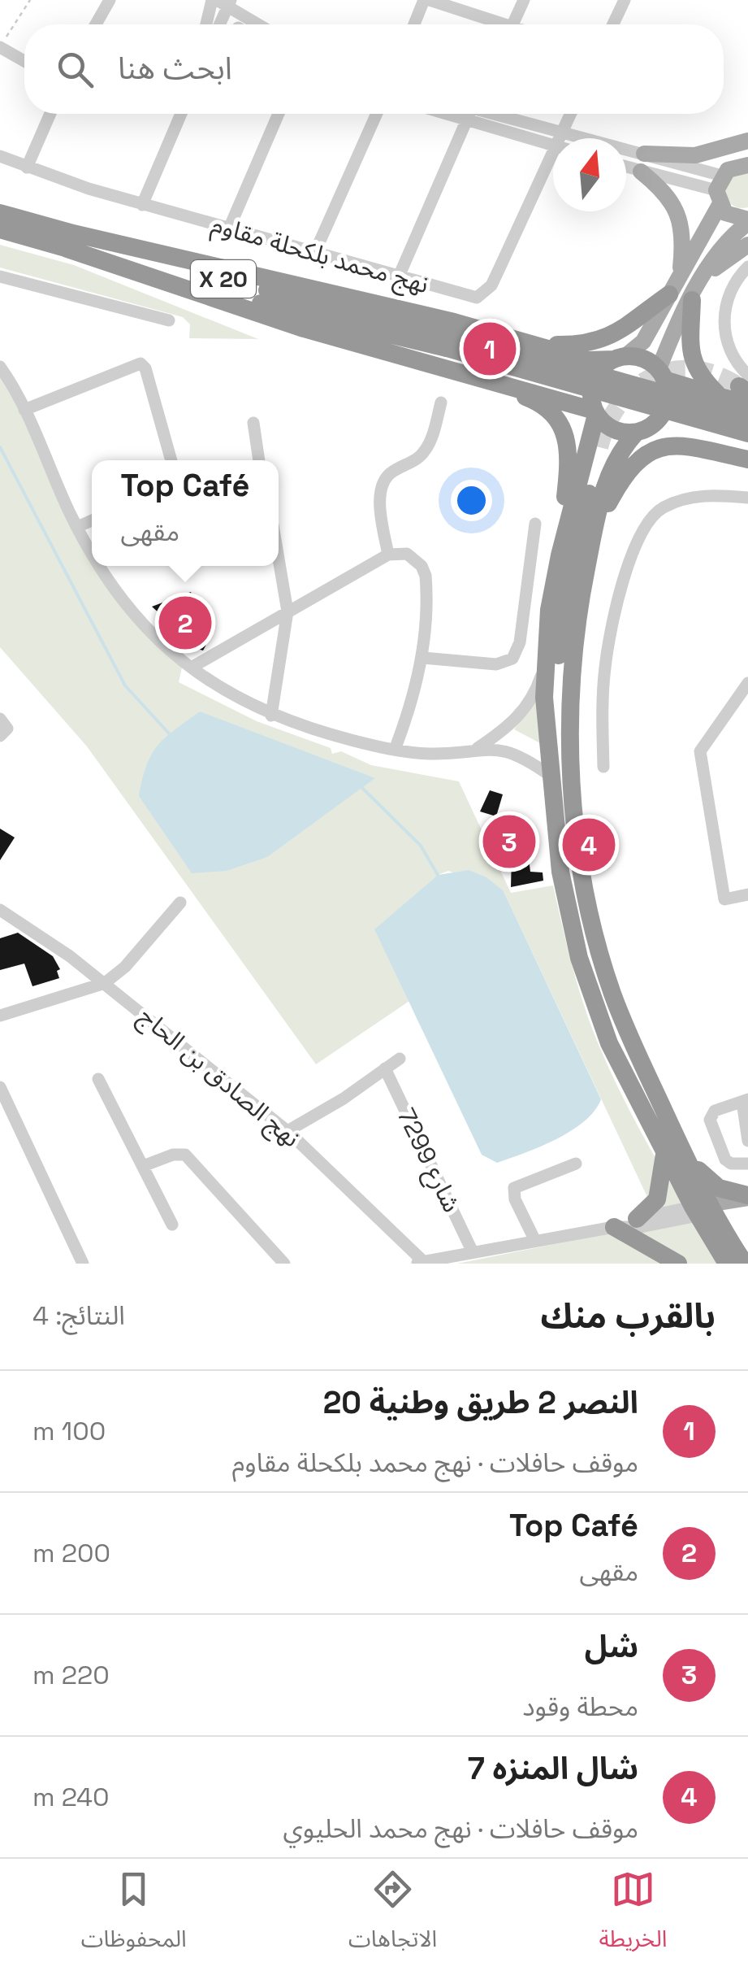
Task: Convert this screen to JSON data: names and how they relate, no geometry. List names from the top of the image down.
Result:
{
  "streets": {
    "highway": ["X 20"],
    "street": ["نهج محمد بلكحلة مقاوم", "نهج الصادق بن الحاج", "شارع 7299"]
  },
  "north": "top",
  "page": {
    "search": "ابحث هنا",
    "pins": [
      "1",
      "2",
      "3",
      "4"
    ],
    "popup": ["Top Café", "مقهى"],
    "heading": ["بالقرب منك", "النتائج: 4"],
    "list": [
      {
        "mark": "1",
        "name": "النصر 2 طريق وطنية 20",
        "note": "موقف حافلات · نهج محمد بلكحلة مقاوم",
        "value": "100 m"
      },
      {
        "mark": "2",
        "name": "Top Café",
        "note": "مقهى",
        "value": "200 m"
      },
      {
        "mark": "3",
        "name": "شل",
        "note": "محطة وقود",
        "value": "220 m"
      },
      {
        "mark": "4",
        "name": "شال المنزه 7",
        "note": "موقف حافلات · نهج محمد الحليوي",
        "value": "240 m"
      }
    ],
    "nav": ["الخريطة", "الاتجاهات", "المحفوظات"]
  }
}
